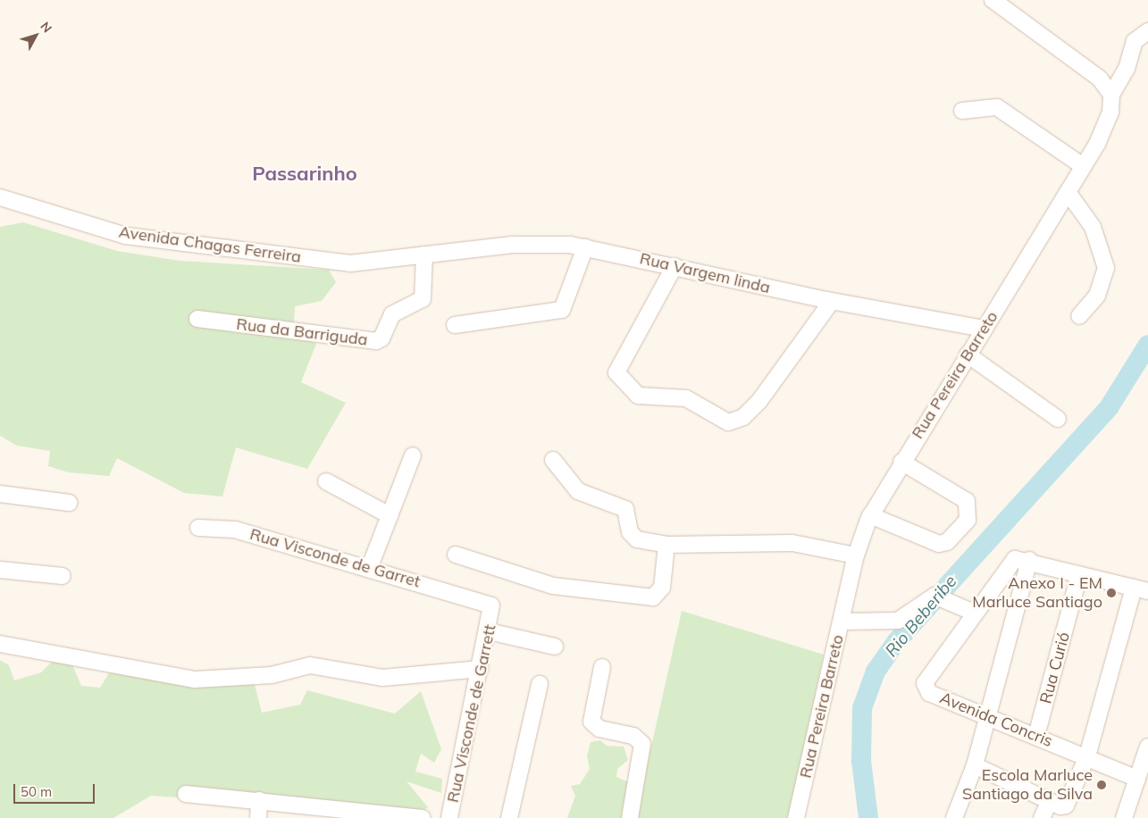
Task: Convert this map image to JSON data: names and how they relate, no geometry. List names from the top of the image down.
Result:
{
  "streets": {
    "street": [
      "Avenida Chagas Ferreira",
      "Rua Vargem linda",
      "Rua da Barriguda",
      "Rua Pereira Barreto",
      "Rua Visconde de Garret",
      "Rua Curió",
      "Rua Visconde de Garrett",
      "Avenida Concris"
    ]
  },
  "crossings": [
    ["Avenida Chagas Ferreira", "Rua Vargem linda"],
    ["Avenida Chagas Ferreira", "Rua da Barriguda"],
    ["Rua Vargem linda", "Rua da Barriguda"],
    ["Rua Vargem linda", "Rua Pereira Barreto"],
    ["Rua Visconde de Garret", "Rua Visconde de Garrett"],
    ["Rua Curió", "Avenida Concris"]
  ],
  "districts": ["Passarinho"],
  "water": ["Rio Beberibe"],
  "places": ["Anexo I - EM Marluce Santiago", "Escola Marluce Santiago da Silva"],
  "scale_bar": "50 m",
  "north": "top right"
}
